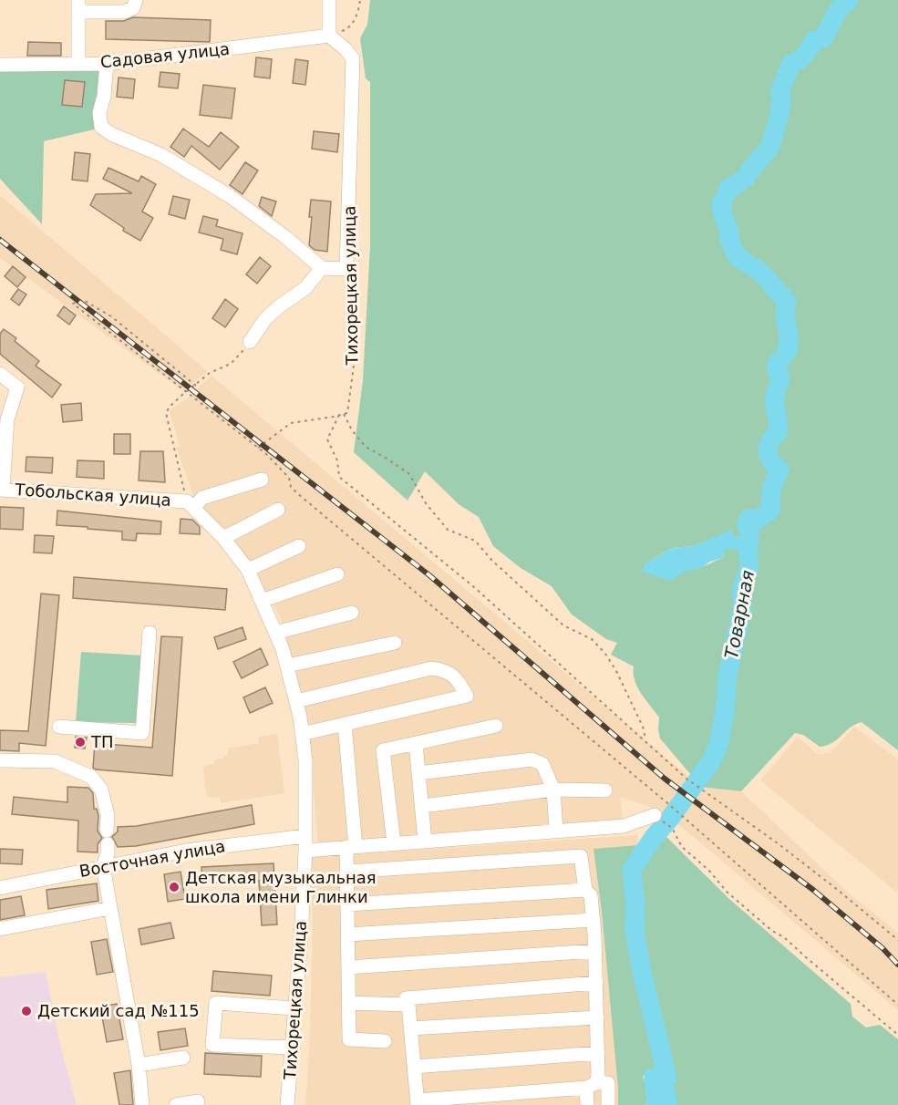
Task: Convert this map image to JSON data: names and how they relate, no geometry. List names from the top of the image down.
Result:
{
  "streets": {
    "street": [
      "Садовая улица",
      "Тихорецкая улица",
      "Тобольская улица",
      "Восточная улица"
    ]
  },
  "crossings": [
    ["Садовая улица", "Тихорецкая улица"],
    ["Тихорецкая улица", "Тобольская улица"],
    ["Тихорецкая улица", "Восточная улица"]
  ],
  "water": ["Товарная"],
  "places": ["ТП", "Детская музыкальная школа имени Глинки", "Детский сад №115"]
}
